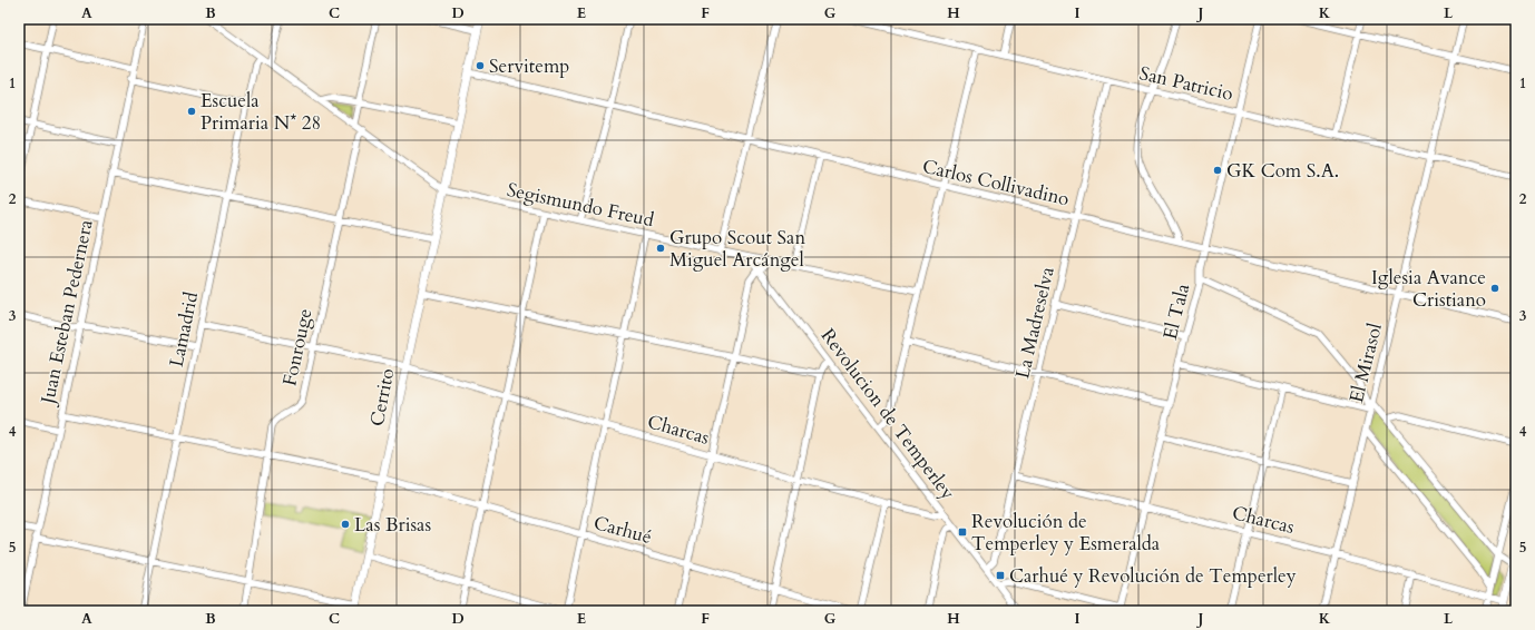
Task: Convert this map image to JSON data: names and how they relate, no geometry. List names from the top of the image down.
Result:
{
  "streets": {
    "main road": ["Cerrito"],
    "street": [
      "San Patricio",
      "Carlos Collivadino",
      "Segismundo Freud",
      "Juan Esteban Pedernera",
      "El Tala",
      "La Madreselva",
      "Lamadrid",
      "Fonrouge",
      "El Mirasol",
      "Revolucion de Temperley",
      "Charcas",
      "Carhué"
    ]
  },
  "crossings": [
    ["San Patricio", "El Tala"],
    ["San Patricio", "La Madreselva"],
    ["San Patricio", "El Mirasol"],
    ["Carlos Collivadino", "El Tala"],
    ["Carlos Collivadino", "La Madreselva"],
    ["Carlos Collivadino", "El Mirasol"],
    ["Carlos Collivadino", "Cerrito"],
    ["Segismundo Freud", "Cerrito"],
    ["Segismundo Freud", "Revolucion de Temperley"],
    ["Juan Esteban Pedernera", "Carhué"],
    ["El Tala", "Charcas"],
    ["La Madreselva", "Revolucion de Temperley"],
    ["La Madreselva", "Charcas"],
    ["Lamadrid", "Charcas"],
    ["Lamadrid", "Carhué"],
    ["Fonrouge", "Charcas"],
    ["Fonrouge", "Carhué"],
    ["El Mirasol", "Charcas"],
    ["Cerrito", "Charcas"],
    ["Cerrito", "Carhué"],
    ["Revolucion de Temperley", "Charcas"]
  ],
  "places": {
    "other": [
      "Servitemp",
      "Escuela Primaria N* 28",
      "GK Com S.A.",
      "Grupo Scout San Miguel Arcángel",
      "Iglesia Avance Cristiano",
      "Las Brisas"
    ],
    "transit": ["Revolución de Temperley y Esmeralda", "Carhué y Revolución de Temperley"]
  },
  "grid": {
    "columns": [
      "A",
      "B",
      "C",
      "D",
      "E",
      "F",
      "G",
      "H",
      "I",
      "J",
      "K",
      "L"
    ],
    "rows": [
      "1",
      "2",
      "3",
      "4",
      "5"
    ]
  }
}
